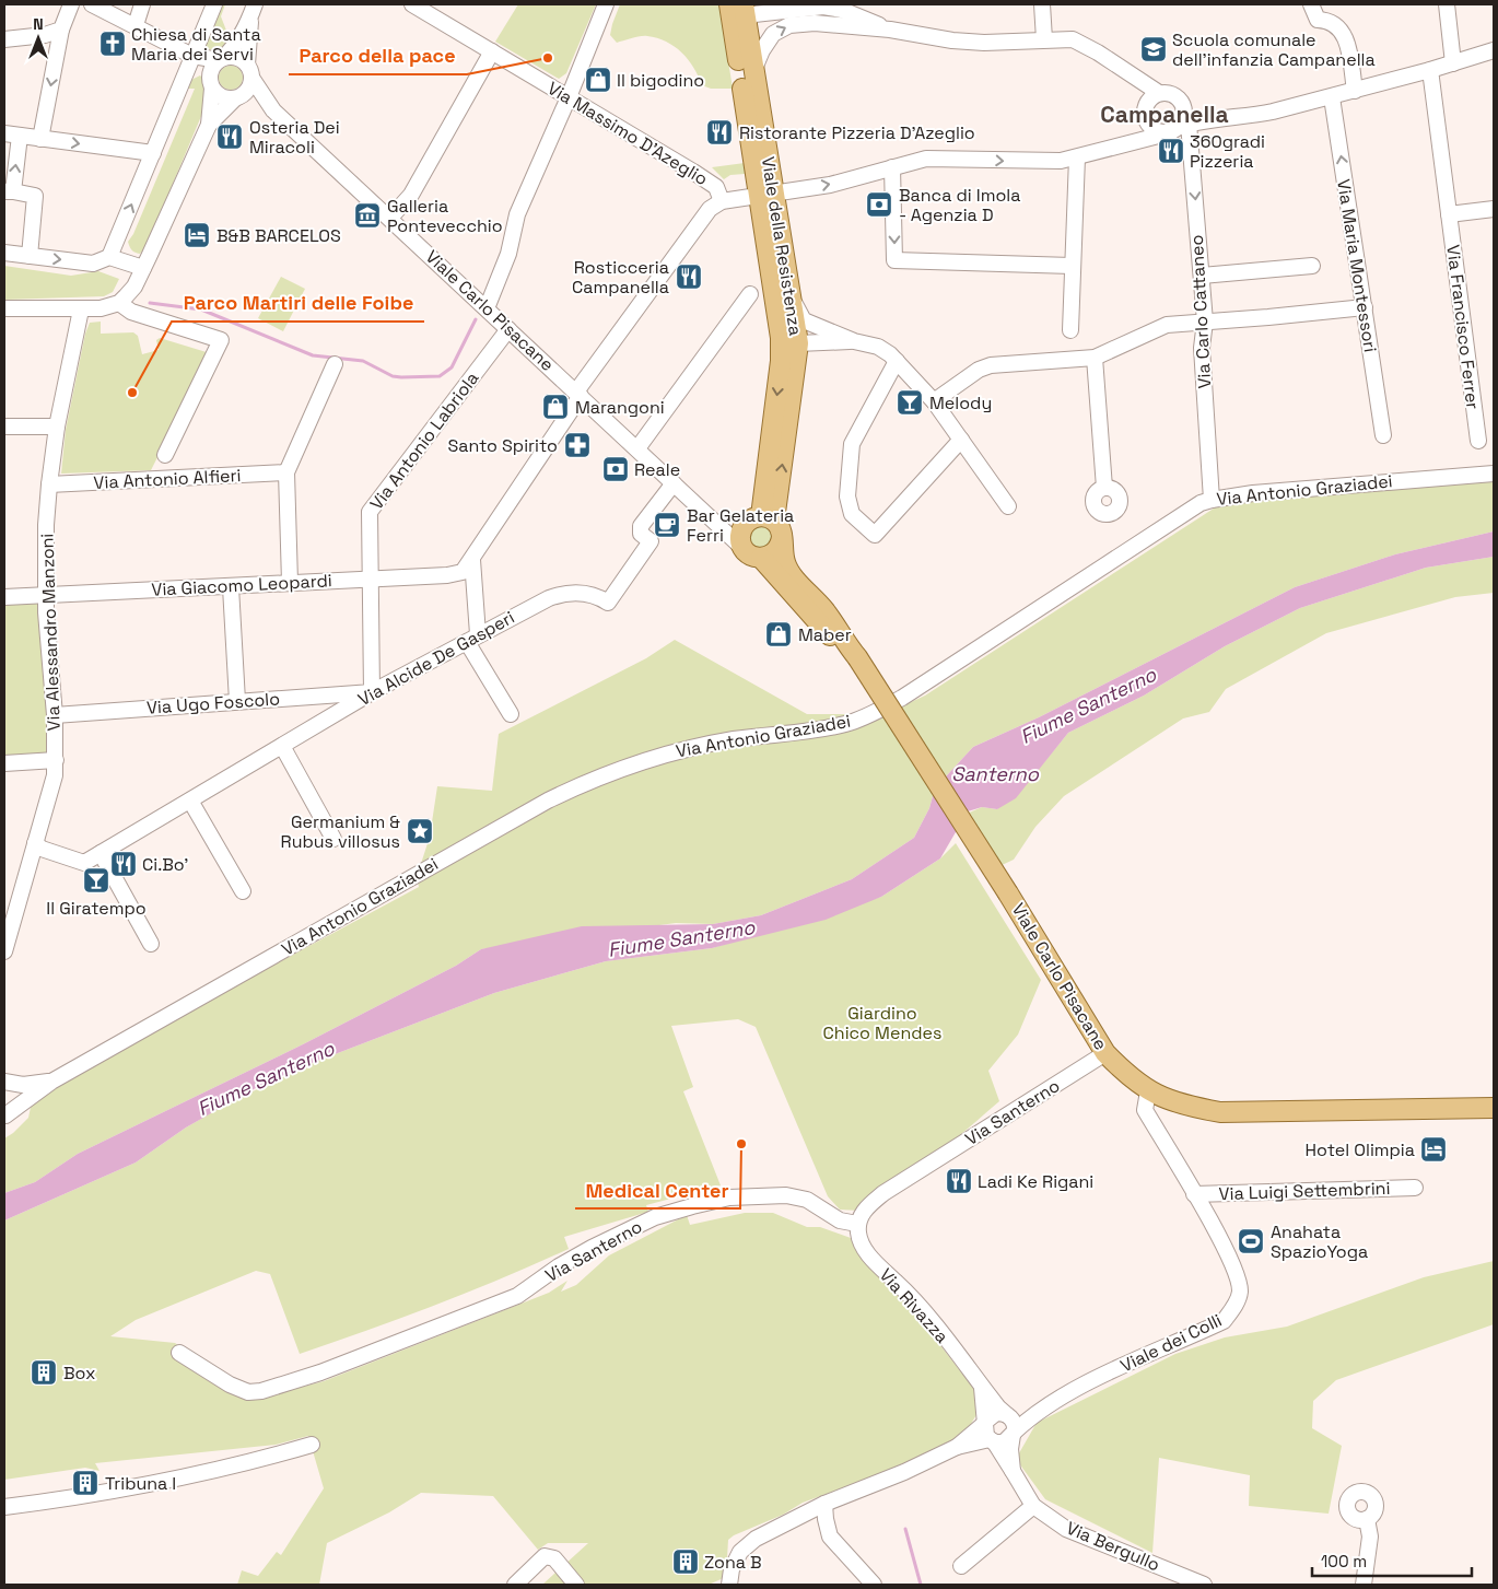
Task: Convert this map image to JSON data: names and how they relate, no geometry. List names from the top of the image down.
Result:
{
  "streets": {
    "main road": ["Viale della Resistenza", "Viale Carlo Pisacane"],
    "street": [
      "Via Massimo D'Azeglio",
      "Via Maria Montessori",
      "Via Carlo Cattaneo",
      "Via Francisco Ferrer",
      "Via Antonio Labriola",
      "Via Antonio Alfieri",
      "Via Antonio Graziadei",
      "Via Giacomo Leopardi",
      "Via Alessandro Manzoni",
      "Via Alcide De Gasperi",
      "Via Ugo Foscolo",
      "Via Santerno",
      "Via Luigi Settembrini",
      "Via Rivazza",
      "Viale dei Colli",
      "Via Bergullo"
    ]
  },
  "crossings": [
    ["Via Massimo D'Azeglio", "Via Giacomo Leopardi"],
    ["Viale della Resistenza", "Viale Carlo Pisacane"],
    ["Viale Carlo Pisacane", "Via Antonio Labriola"],
    ["Viale Carlo Pisacane", "Via Giacomo Leopardi"],
    ["Viale Carlo Pisacane", "Via Alcide De Gasperi"],
    ["Viale Carlo Pisacane", "Via Santerno"],
    ["Viale Carlo Pisacane", "Viale dei Colli"],
    ["Via Carlo Cattaneo", "Via Antonio Graziadei"],
    ["Via Antonio Labriola", "Via Giacomo Leopardi"],
    ["Via Antonio Labriola", "Via Alcide De Gasperi"],
    ["Via Antonio Labriola", "Via Ugo Foscolo"],
    ["Via Antonio Alfieri", "Via Alessandro Manzoni"],
    ["Via Giacomo Leopardi", "Via Alessandro Manzoni"],
    ["Via Alessandro Manzoni", "Via Alcide De Gasperi"],
    ["Via Alessandro Manzoni", "Via Ugo Foscolo"],
    ["Via Alcide De Gasperi", "Via Ugo Foscolo"],
    ["Via Santerno", "Via Rivazza"],
    ["Via Luigi Settembrini", "Viale dei Colli"],
    ["Via Rivazza", "Viale dei Colli"],
    ["Via Rivazza", "Via Bergullo"],
    ["Viale dei Colli", "Via Bergullo"]
  ],
  "one_way": ["Via Maria Montessori"],
  "districts": ["Campanella"],
  "water": ["Fiume Santerno", "Santerno"],
  "parks": ["Giardino Chico Mendes"],
  "places": {
    "church": ["Chiesa di Santa Maria dei Servi"],
    "school or university": ["Scuola comunale dell'infanzia Campanella"],
    "other": ["Parco della pace", "Parco Martiri delle Foibe", "Medical Center"],
    "shop": ["Il bigodino", "Marangoni", "Maber"],
    "restaurant": [
      "Ristorante Pizzeria D'Azeglio",
      "Osteria Dei Miracoli",
      "360gradi Pizzeria",
      "Rosticceria Campanella",
      "Ci.Bo'",
      "Ladi Ke Rigani"
    ],
    "bank": ["Banca di Imola - Agenzia D", "Reale"],
    "museum": ["Galleria Pontevecchio"],
    "hotel": ["B&B BARCELOS", "Hotel Olimpia"],
    "bar": ["Melody", "Il Giratempo"],
    "pharmacy": ["Santo Spirito"],
    "cafe": ["Bar Gelateria Ferri"],
    "place": ["Germanium & Rubus villosus"],
    "sports": ["Anahata SpazioYoga"],
    "building": ["Box", "Tribuna I", "Zona B"]
  },
  "scale_bar": "100 m",
  "north": "top"
}
